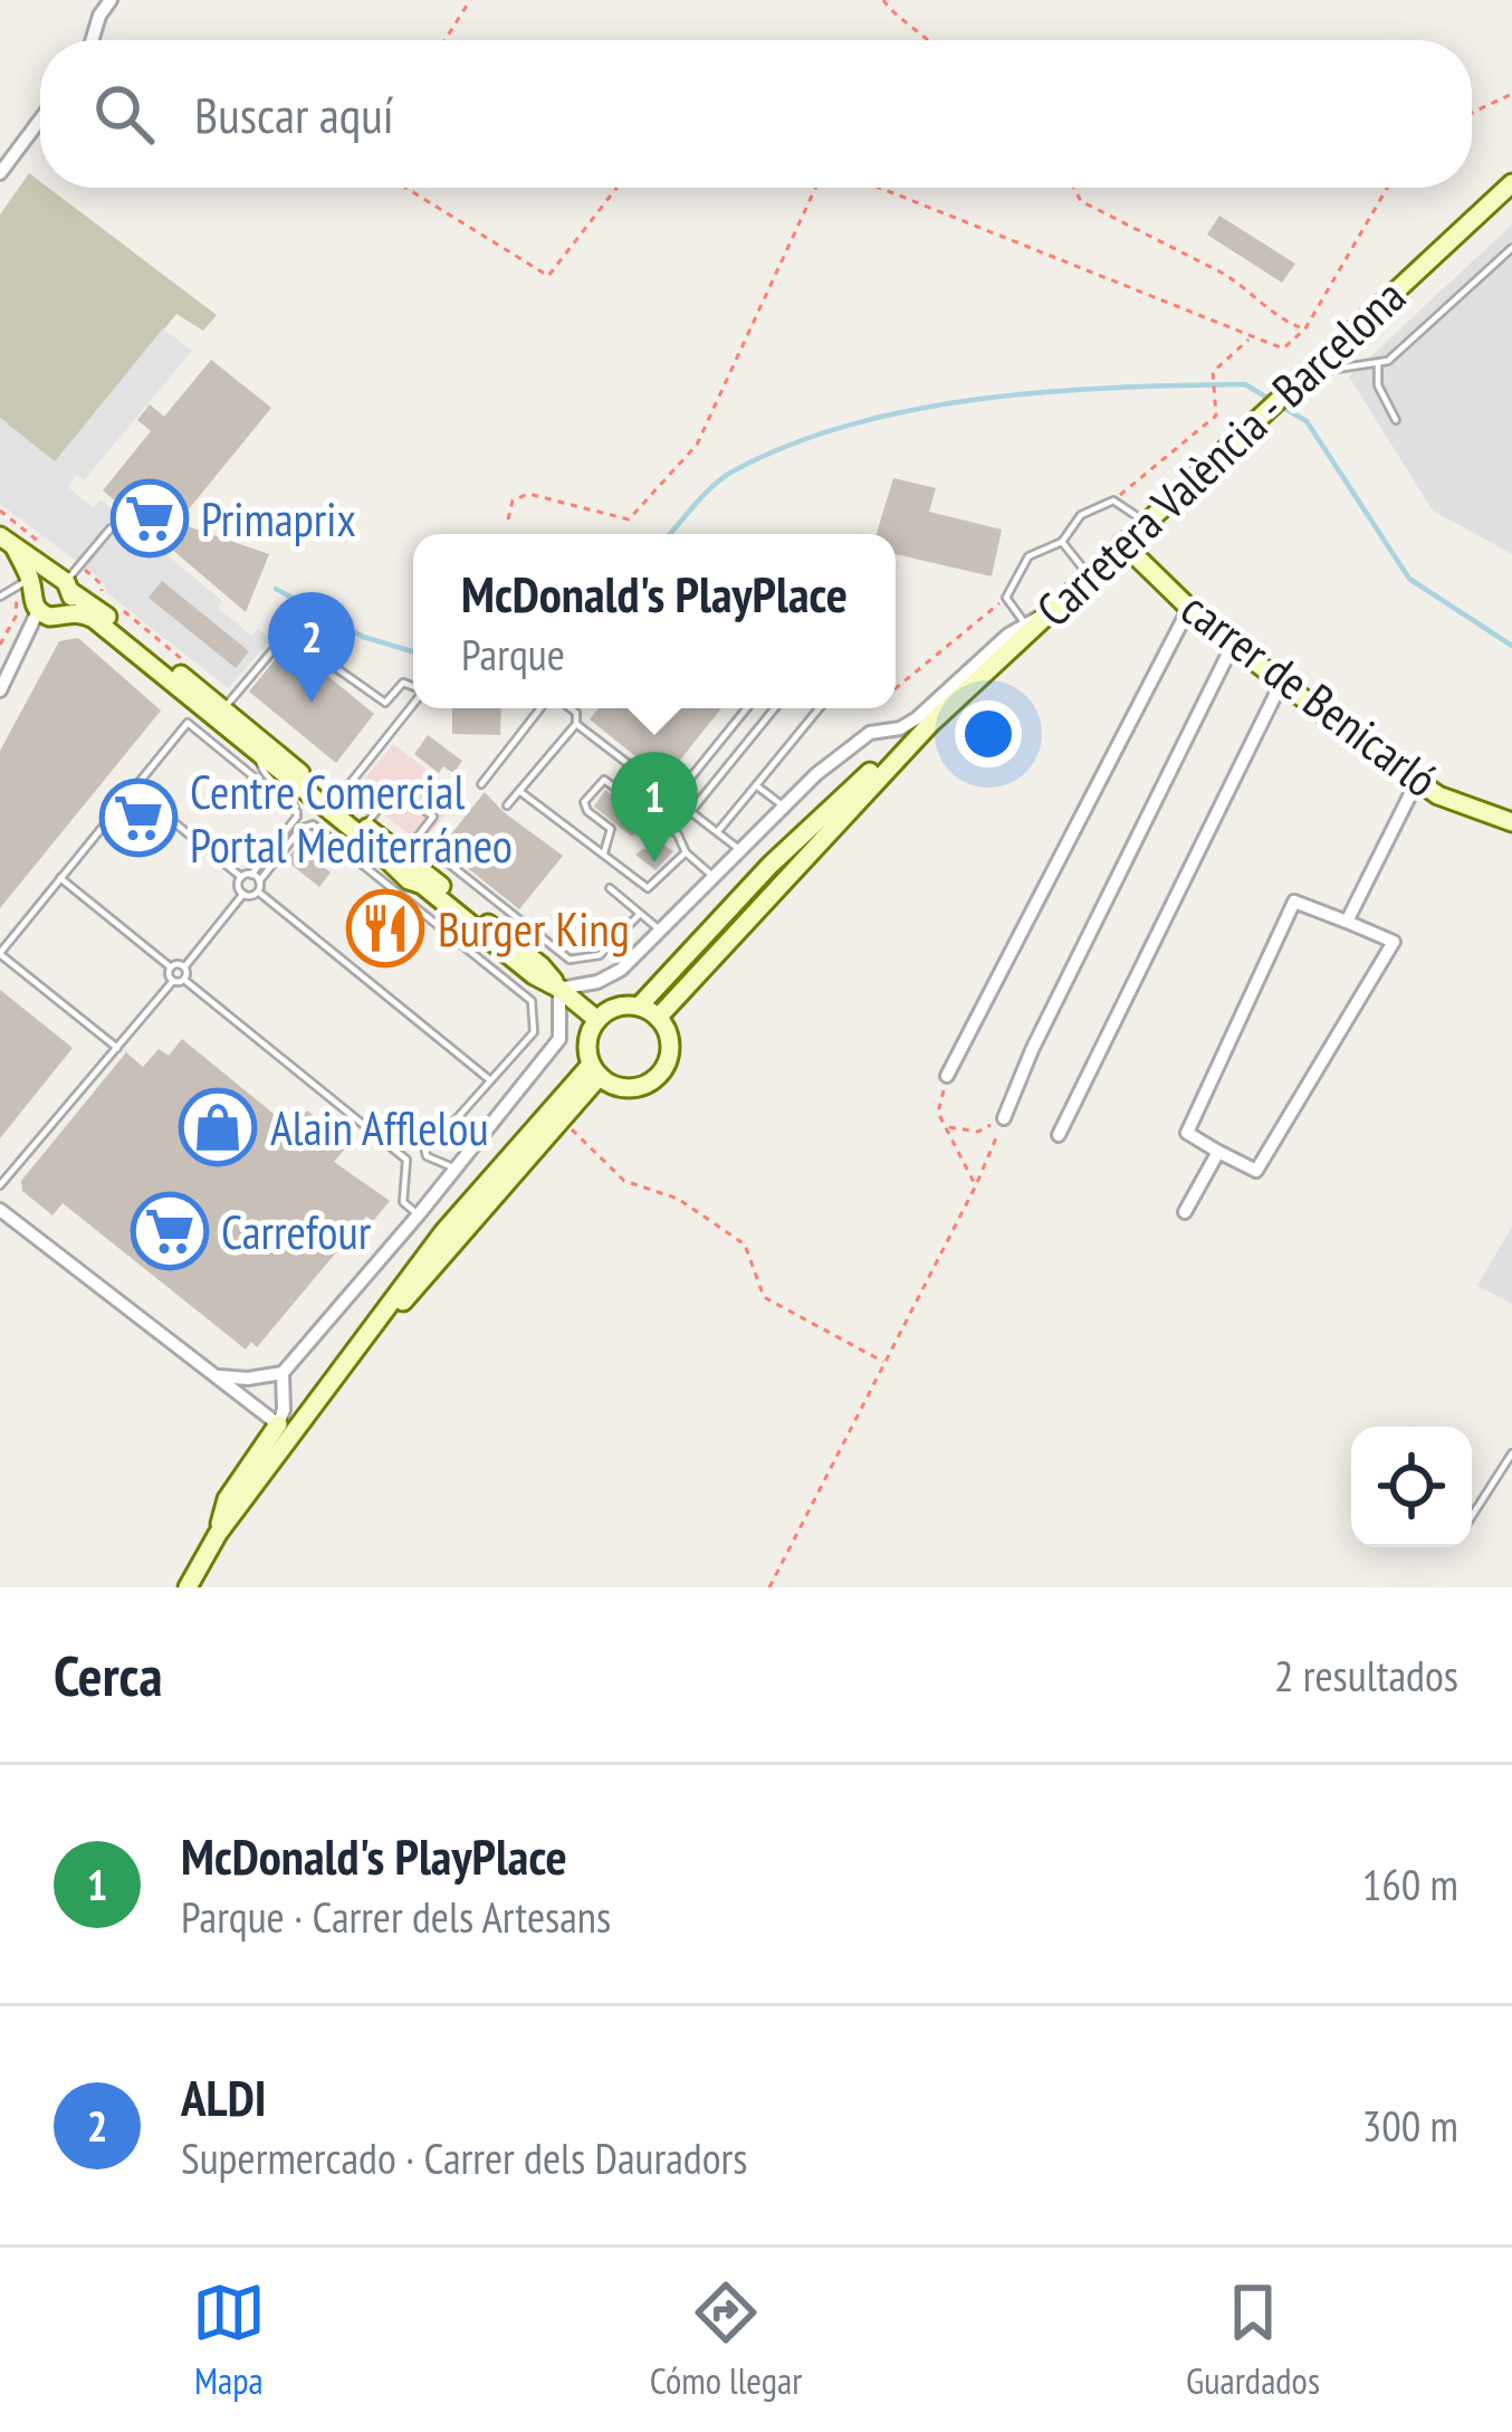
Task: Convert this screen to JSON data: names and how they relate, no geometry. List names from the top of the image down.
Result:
{
  "streets": {
    "main road": ["Carretera València - Barcelona", "carrer de Benicarló"]
  },
  "crossings": [
    ["Carretera València - Barcelona", "carrer de Benicarló"]
  ],
  "places": {
    "supermarket": ["Primaprix", "Centre Comercial Portal Mediterráneo", "Carrefour"],
    "restaurant": ["Burger King"],
    "shop": ["Alain Afflelou"]
  },
  "page": {
    "search": "Buscar aquí",
    "popup": ["McDonald's PlayPlace", "Parque"],
    "pins": ["2", "1"],
    "heading": ["Cerca", "2 resultados"],
    "list": [
      {
        "mark": "1",
        "name": "McDonald's PlayPlace",
        "note": "Parque · Carrer dels Artesans",
        "value": "160 m"
      },
      {
        "mark": "2",
        "name": "ALDI",
        "note": "Supermercado · Carrer dels Dauradors",
        "value": "300 m"
      }
    ],
    "nav": ["Mapa", "Cómo llegar", "Guardados"]
  }
}
